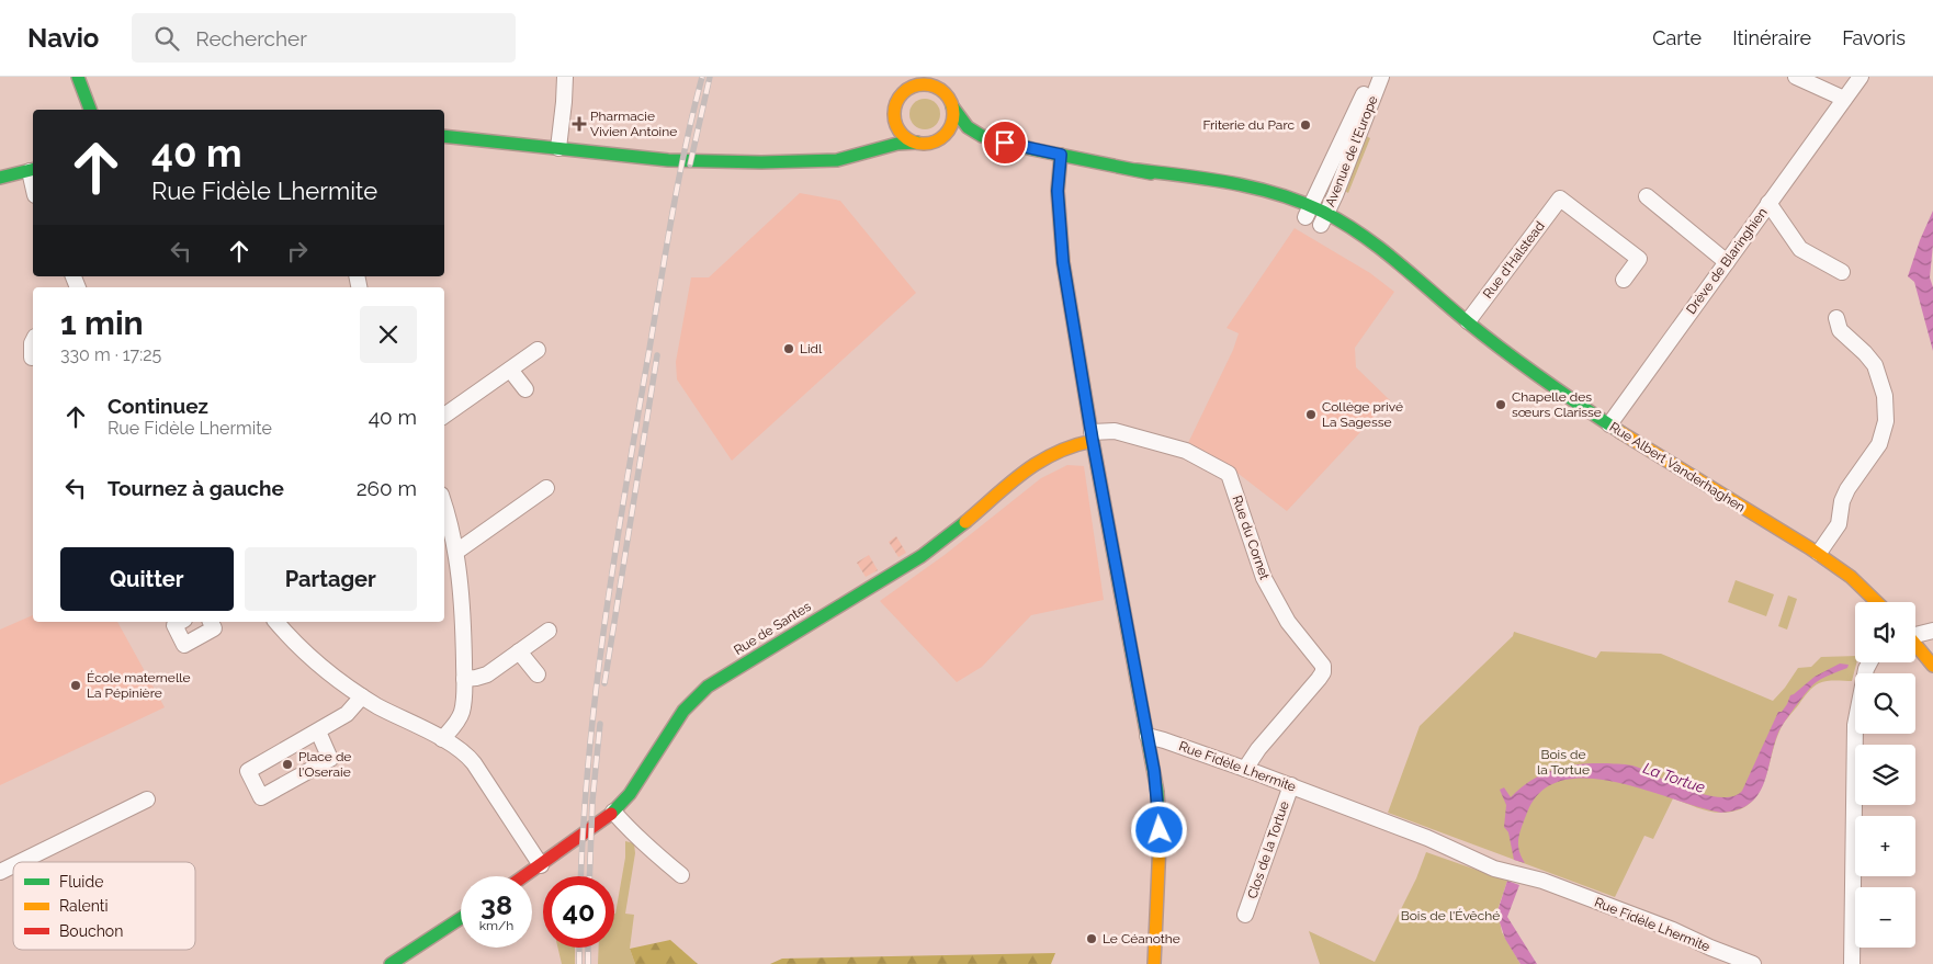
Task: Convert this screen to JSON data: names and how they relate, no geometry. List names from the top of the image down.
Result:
{
  "streets": {
    "main road": ["Rue Albert Vanderhaghen", "Rue de Santes"],
    "street": [
      "Avenue de l'Europe",
      "Rue d'Halstead",
      "Drève de Blaringhien",
      "Rue du Cornet",
      "Rue Fidèle Lhermite",
      "Clos de la Tortue"
    ]
  },
  "crossings": [
    ["Avenue de l'Europe", "Rue Albert Vanderhaghen"],
    ["Rue d'Halstead", "Rue Albert Vanderhaghen"],
    ["Drève de Blaringhien", "Rue Albert Vanderhaghen"],
    ["Rue du Cornet", "Rue de Santes"],
    ["Rue du Cornet", "Rue Fidèle Lhermite"],
    ["Rue Fidèle Lhermite", "Clos de la Tortue"]
  ],
  "water": ["La Tortue"],
  "parks": ["Bois de la Tortue", "Bois de l'Évêché"],
  "places": {
    "health": ["Pharmacie Vivien Antoine"],
    "other": [
      "Friterie du Parc",
      "Lidl",
      "Chapelle des sœurs Clarisse",
      "Collège privé La Sagesse",
      "École maternelle La Pépinière",
      "Place de l'Oseraie",
      "Le Céanothe"
    ]
  },
  "legend": ["Fluide", "Ralenti", "Bouchon"],
  "page": {
    "header": "Navio",
    "search": "Rechercher",
    "nav": ["Carte", "Itinéraire", "Favoris"],
    "turn": ["40 m", "Rue Fidèle Lhermite"],
    "heading": ["1 min", "330 m · 17:25"],
    "list": [
      {
        "name": "Continuez",
        "note": "Rue Fidèle Lhermite",
        "value": "40 m"
      },
      {
        "name": "Tournez à gauche",
        "value": "260 m"
      }
    ],
    "buttons": ["Quitter", "Partager"],
    "map_buttons": ["+", "−"],
    "speed": "38 km/h",
    "limit": "40"
  }
}
